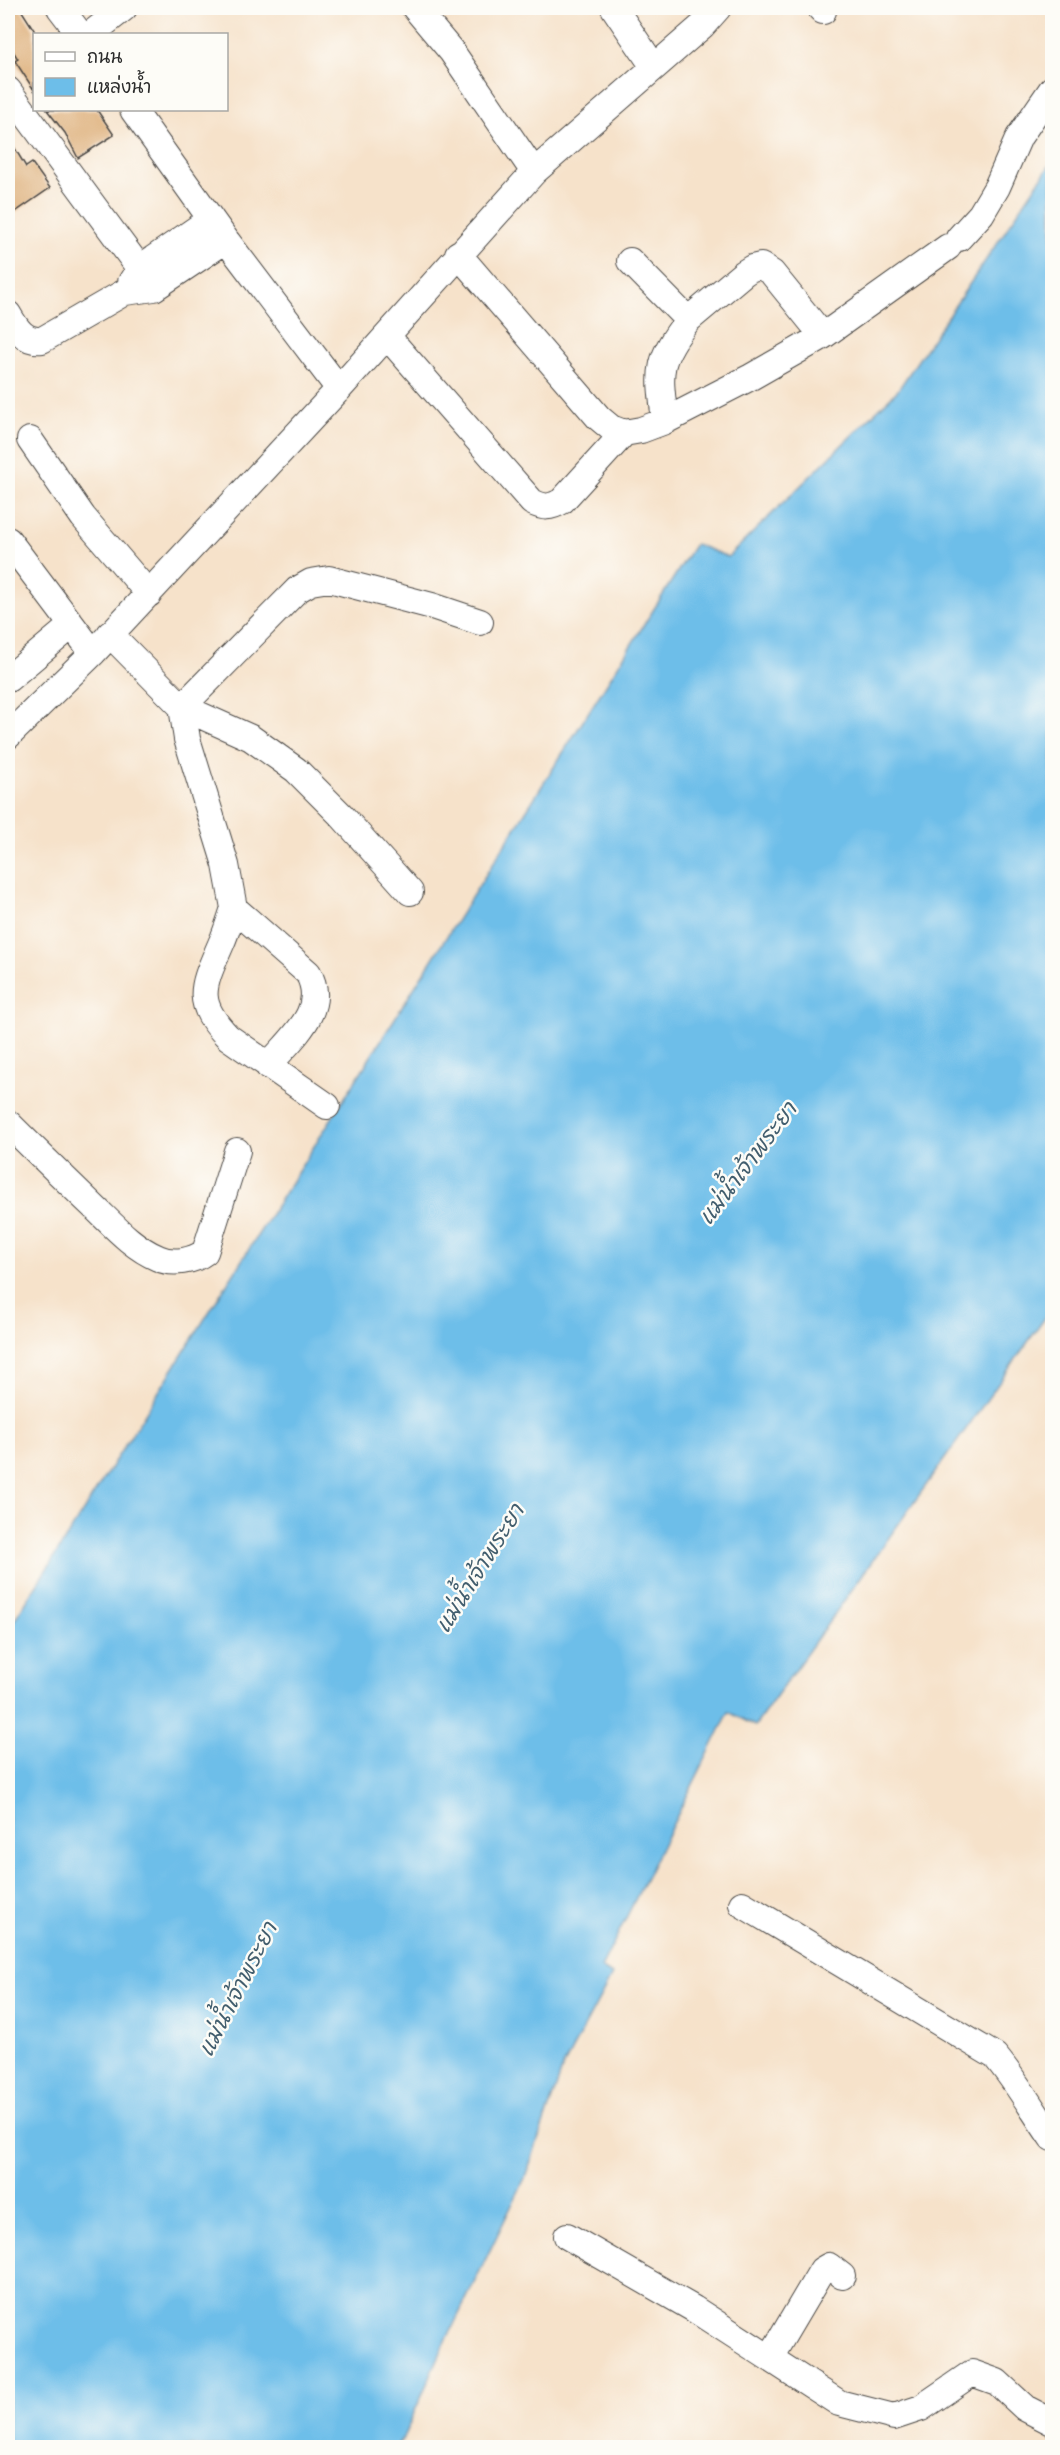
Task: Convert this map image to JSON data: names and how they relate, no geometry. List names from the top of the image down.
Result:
{
  "water": ["แม่น้ำเจ้าพระยา"],
  "legend": ["ถนน", "แหล่งน้ำ"]
}
